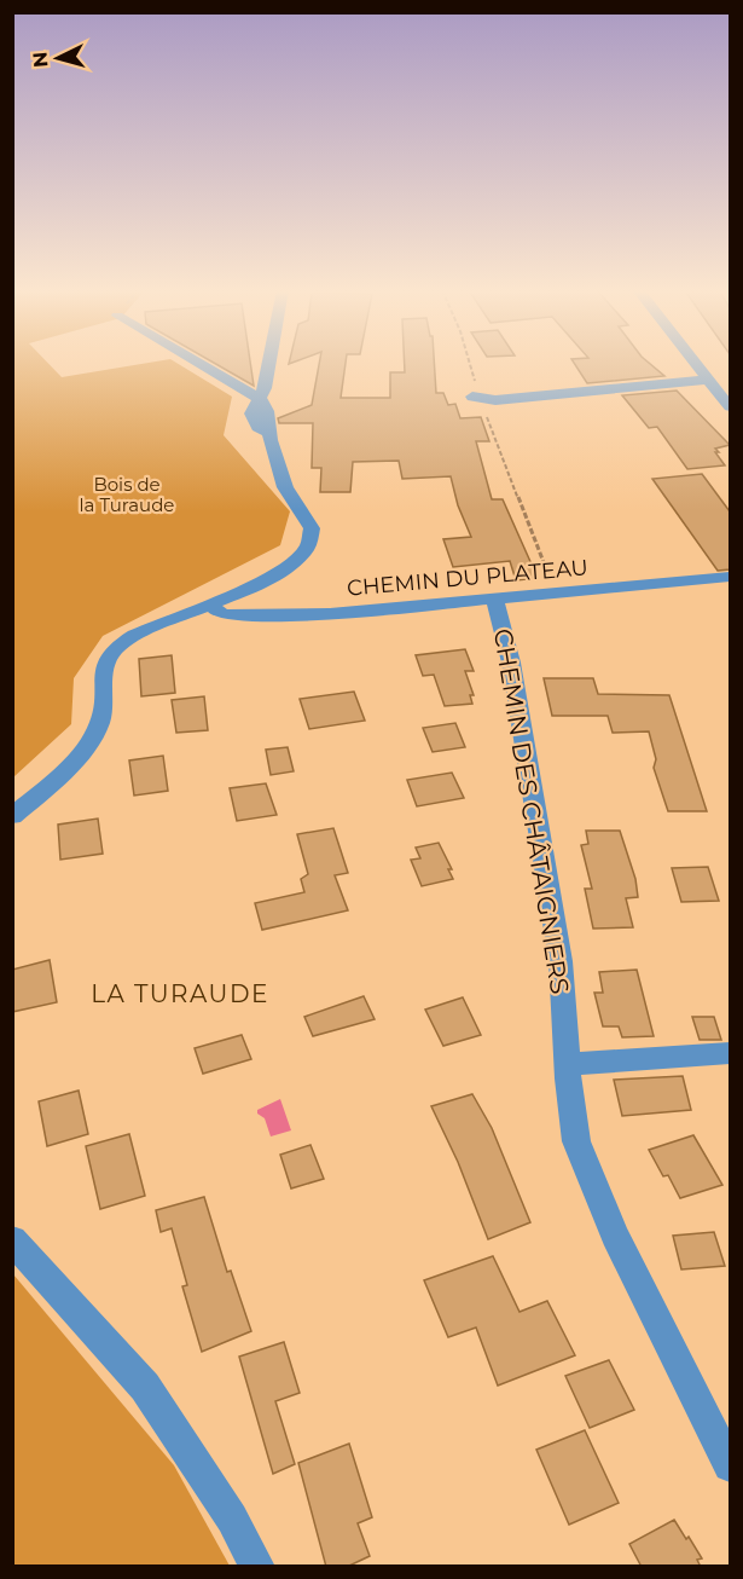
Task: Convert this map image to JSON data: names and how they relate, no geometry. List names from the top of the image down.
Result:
{
  "streets": {
    "street": ["CHEMIN DU PLATEAU", "CHEMIN DES CHÂTAIGNIERS"]
  },
  "crossings": [
    ["CHEMIN DU PLATEAU", "CHEMIN DES CHÂTAIGNIERS"]
  ],
  "districts": ["LA TURAUDE"],
  "parks": ["Bois de la Turaude"],
  "north": "left"
}
